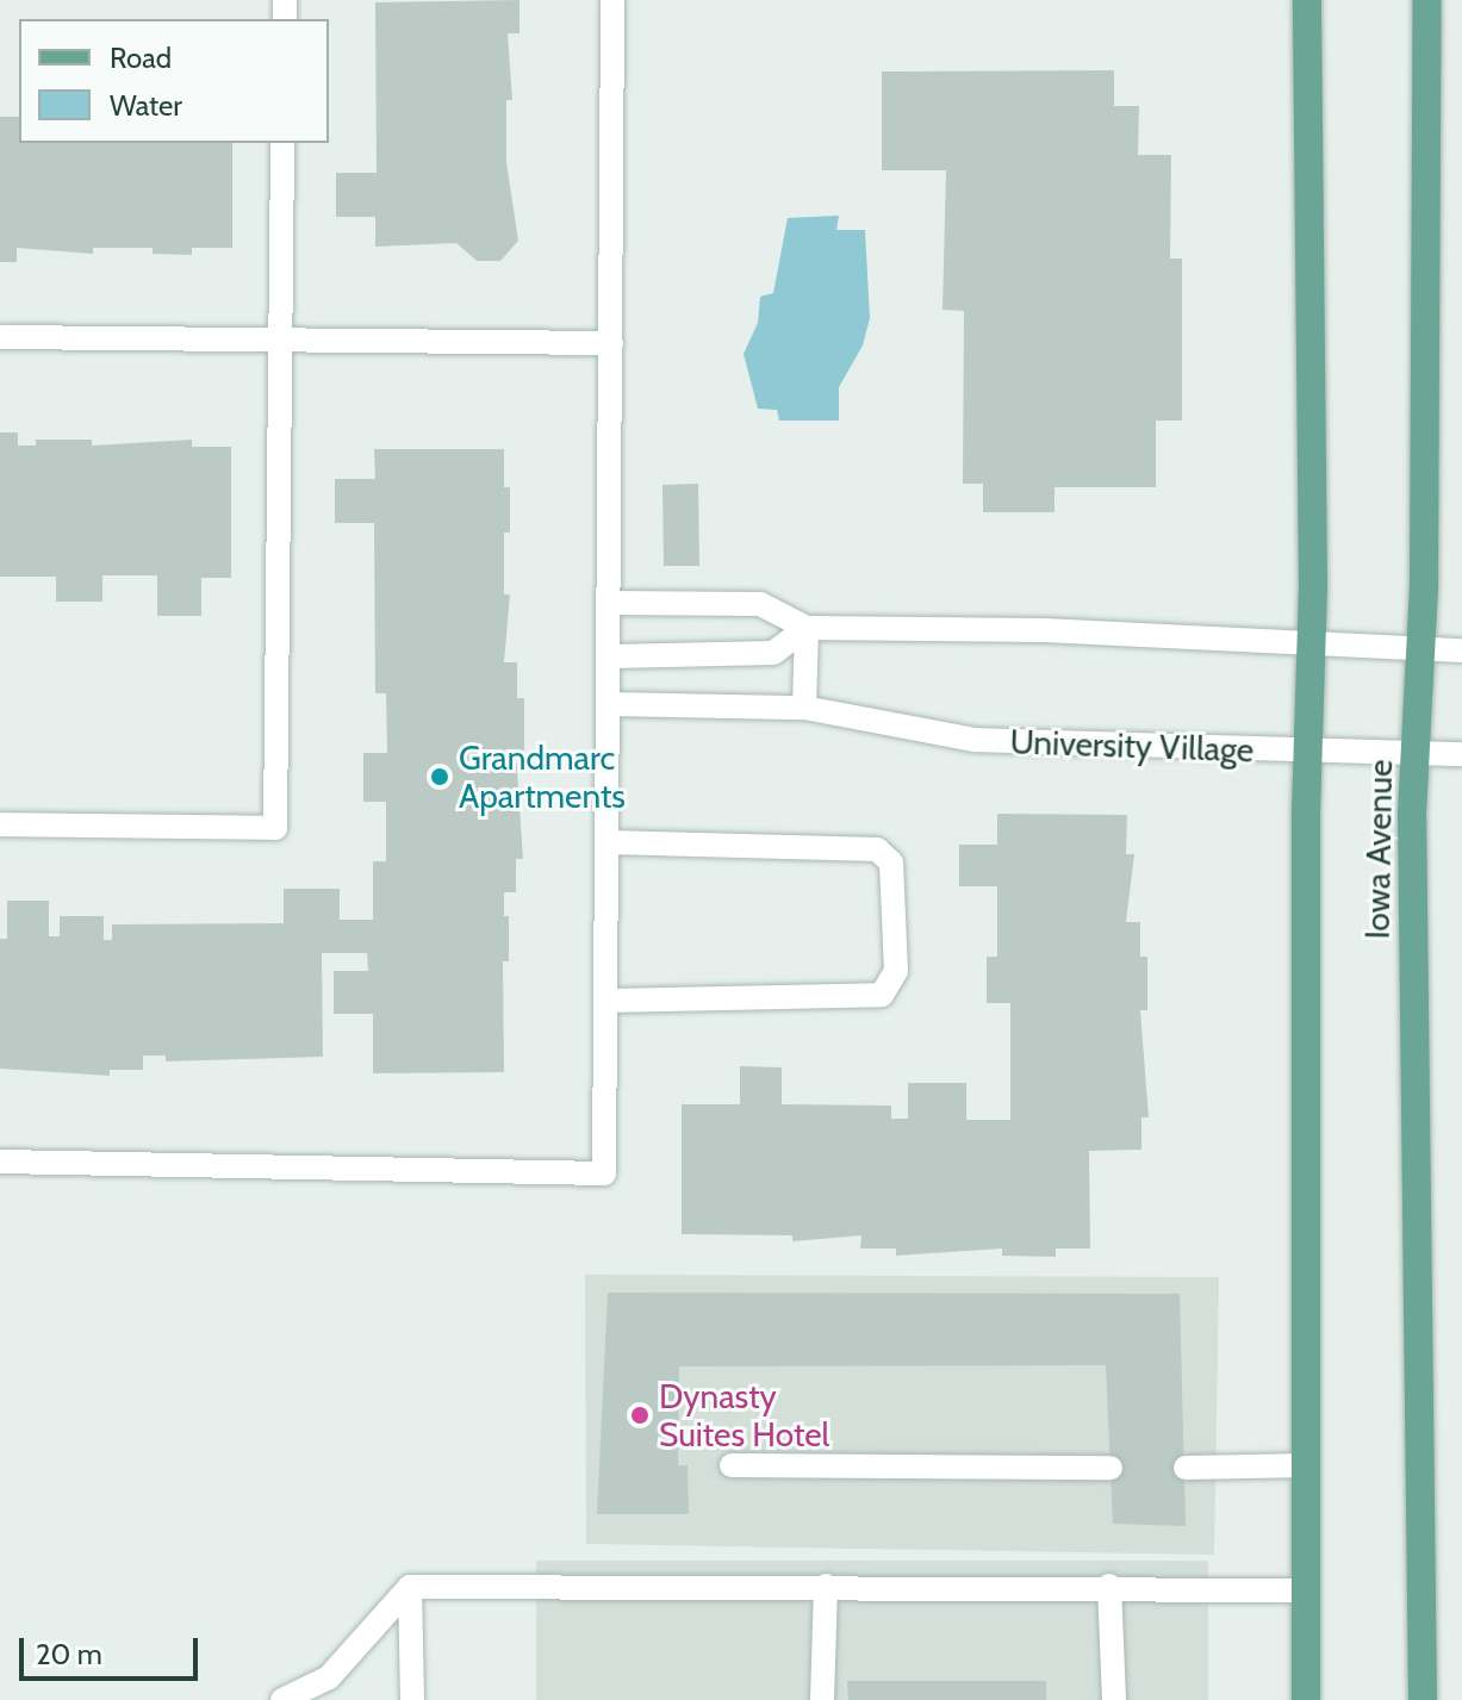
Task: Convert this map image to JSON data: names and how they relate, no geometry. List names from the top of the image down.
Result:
{
  "streets": {
    "main road": ["Iowa Avenue"],
    "lane": ["University Village"]
  },
  "crossings": [
    ["University Village", "Iowa Avenue"]
  ],
  "places": ["Grandmarc Apartments", "Dynasty Suites Hotel"],
  "legend": ["Road", "Water"],
  "scale_bar": "20 m"
}
